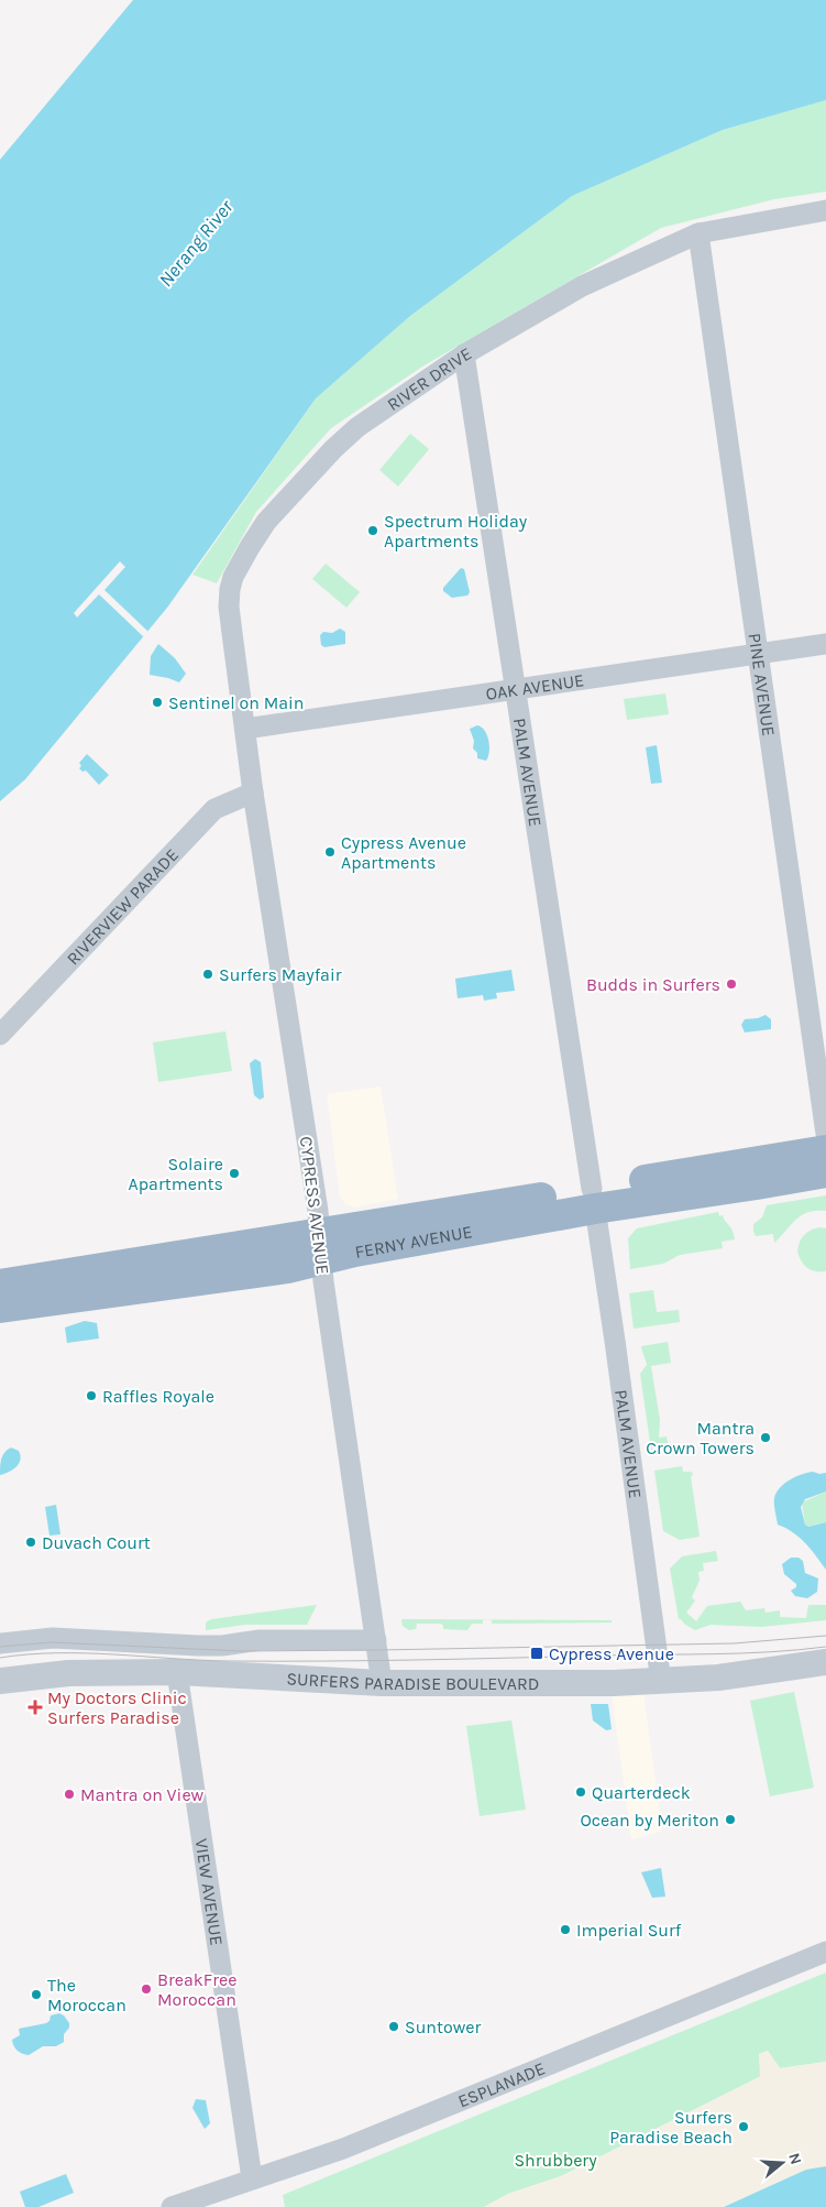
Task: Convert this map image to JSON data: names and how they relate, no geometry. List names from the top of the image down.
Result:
{
  "streets": {
    "highway": ["FERNY AVENUE"],
    "street": [
      "RIVER DRIVE",
      "PINE AVENUE",
      "OAK AVENUE",
      "PALM AVENUE",
      "RIVERVIEW PARADE",
      "CYPRESS AVENUE",
      "SURFERS PARADISE BOULEVARD",
      "VIEW AVENUE",
      "ESPLANADE"
    ]
  },
  "crossings": [
    ["RIVER DRIVE", "PINE AVENUE"],
    ["RIVER DRIVE", "OAK AVENUE"],
    ["RIVER DRIVE", "PALM AVENUE"],
    ["RIVER DRIVE", "CYPRESS AVENUE"],
    ["PINE AVENUE", "OAK AVENUE"],
    ["OAK AVENUE", "PALM AVENUE"],
    ["OAK AVENUE", "CYPRESS AVENUE"],
    ["PALM AVENUE", "FERNY AVENUE"],
    ["PALM AVENUE", "SURFERS PARADISE BOULEVARD"],
    ["RIVERVIEW PARADE", "CYPRESS AVENUE"],
    ["CYPRESS AVENUE", "FERNY AVENUE"],
    ["CYPRESS AVENUE", "SURFERS PARADISE BOULEVARD"],
    ["SURFERS PARADISE BOULEVARD", "VIEW AVENUE"],
    ["VIEW AVENUE", "ESPLANADE"]
  ],
  "water": ["Nerang River"],
  "parks": ["Shrubbery"],
  "places": {
    "other": [
      "Spectrum Holiday Apartments",
      "Sentinel on Main",
      "Cypress Avenue Apartments",
      "Surfers Mayfair",
      "Budds in Surfers",
      "Solaire Apartments",
      "Raffles Royale",
      "Mantra Crown Towers",
      "Duvach Court",
      "Quarterdeck",
      "Mantra on View",
      "Ocean by Meriton",
      "Imperial Surf",
      "BreakFree Moroccan",
      "The Moroccan",
      "Suntower",
      "Surfers Paradise Beach"
    ],
    "transit": ["Cypress Avenue"],
    "health": ["My Doctors Clinic Surfers Paradise"]
  },
  "north": "right"
}
